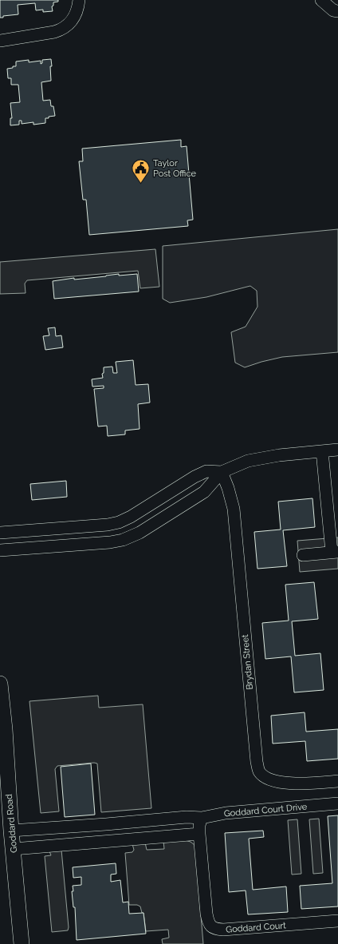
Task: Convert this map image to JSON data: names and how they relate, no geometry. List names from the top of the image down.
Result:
{
  "streets": {
    "main road": ["Goddard Road"],
    "street": ["Brydan Street", "Goddard Court Drive", "Goddard Court"]
  },
  "crossings": [
    ["Goddard Court Drive", "Goddard Court"]
  ],
  "places": {
    "public building": ["Taylor Post Office"]
  }
}
